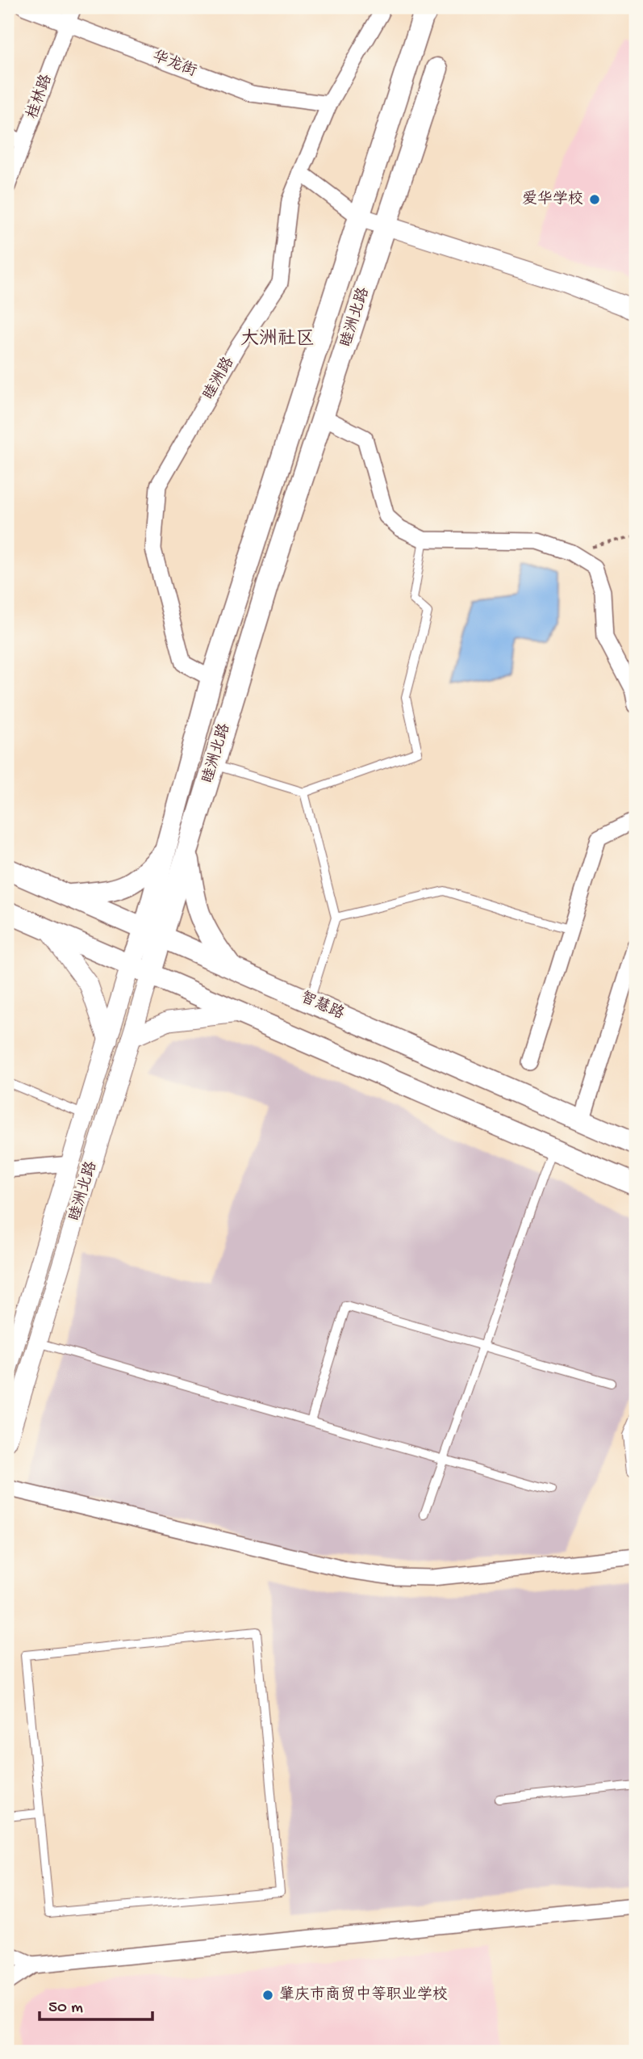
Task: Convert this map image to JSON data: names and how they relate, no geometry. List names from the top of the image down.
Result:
{
  "streets": {
    "main road": ["睦洲北路", "智慧路"],
    "street": ["华龙街", "桂林路", "睦洲路"]
  },
  "crossings": [
    ["华龙街", "桂林路"],
    ["华龙街", "睦洲路"],
    ["睦洲北路", "睦洲路"],
    ["睦洲北路", "智慧路"]
  ],
  "districts": ["大洲社区"],
  "places": ["爱华学校", "肇庆市商贸中等职业学校"],
  "scale_bar": "50 m"
}
